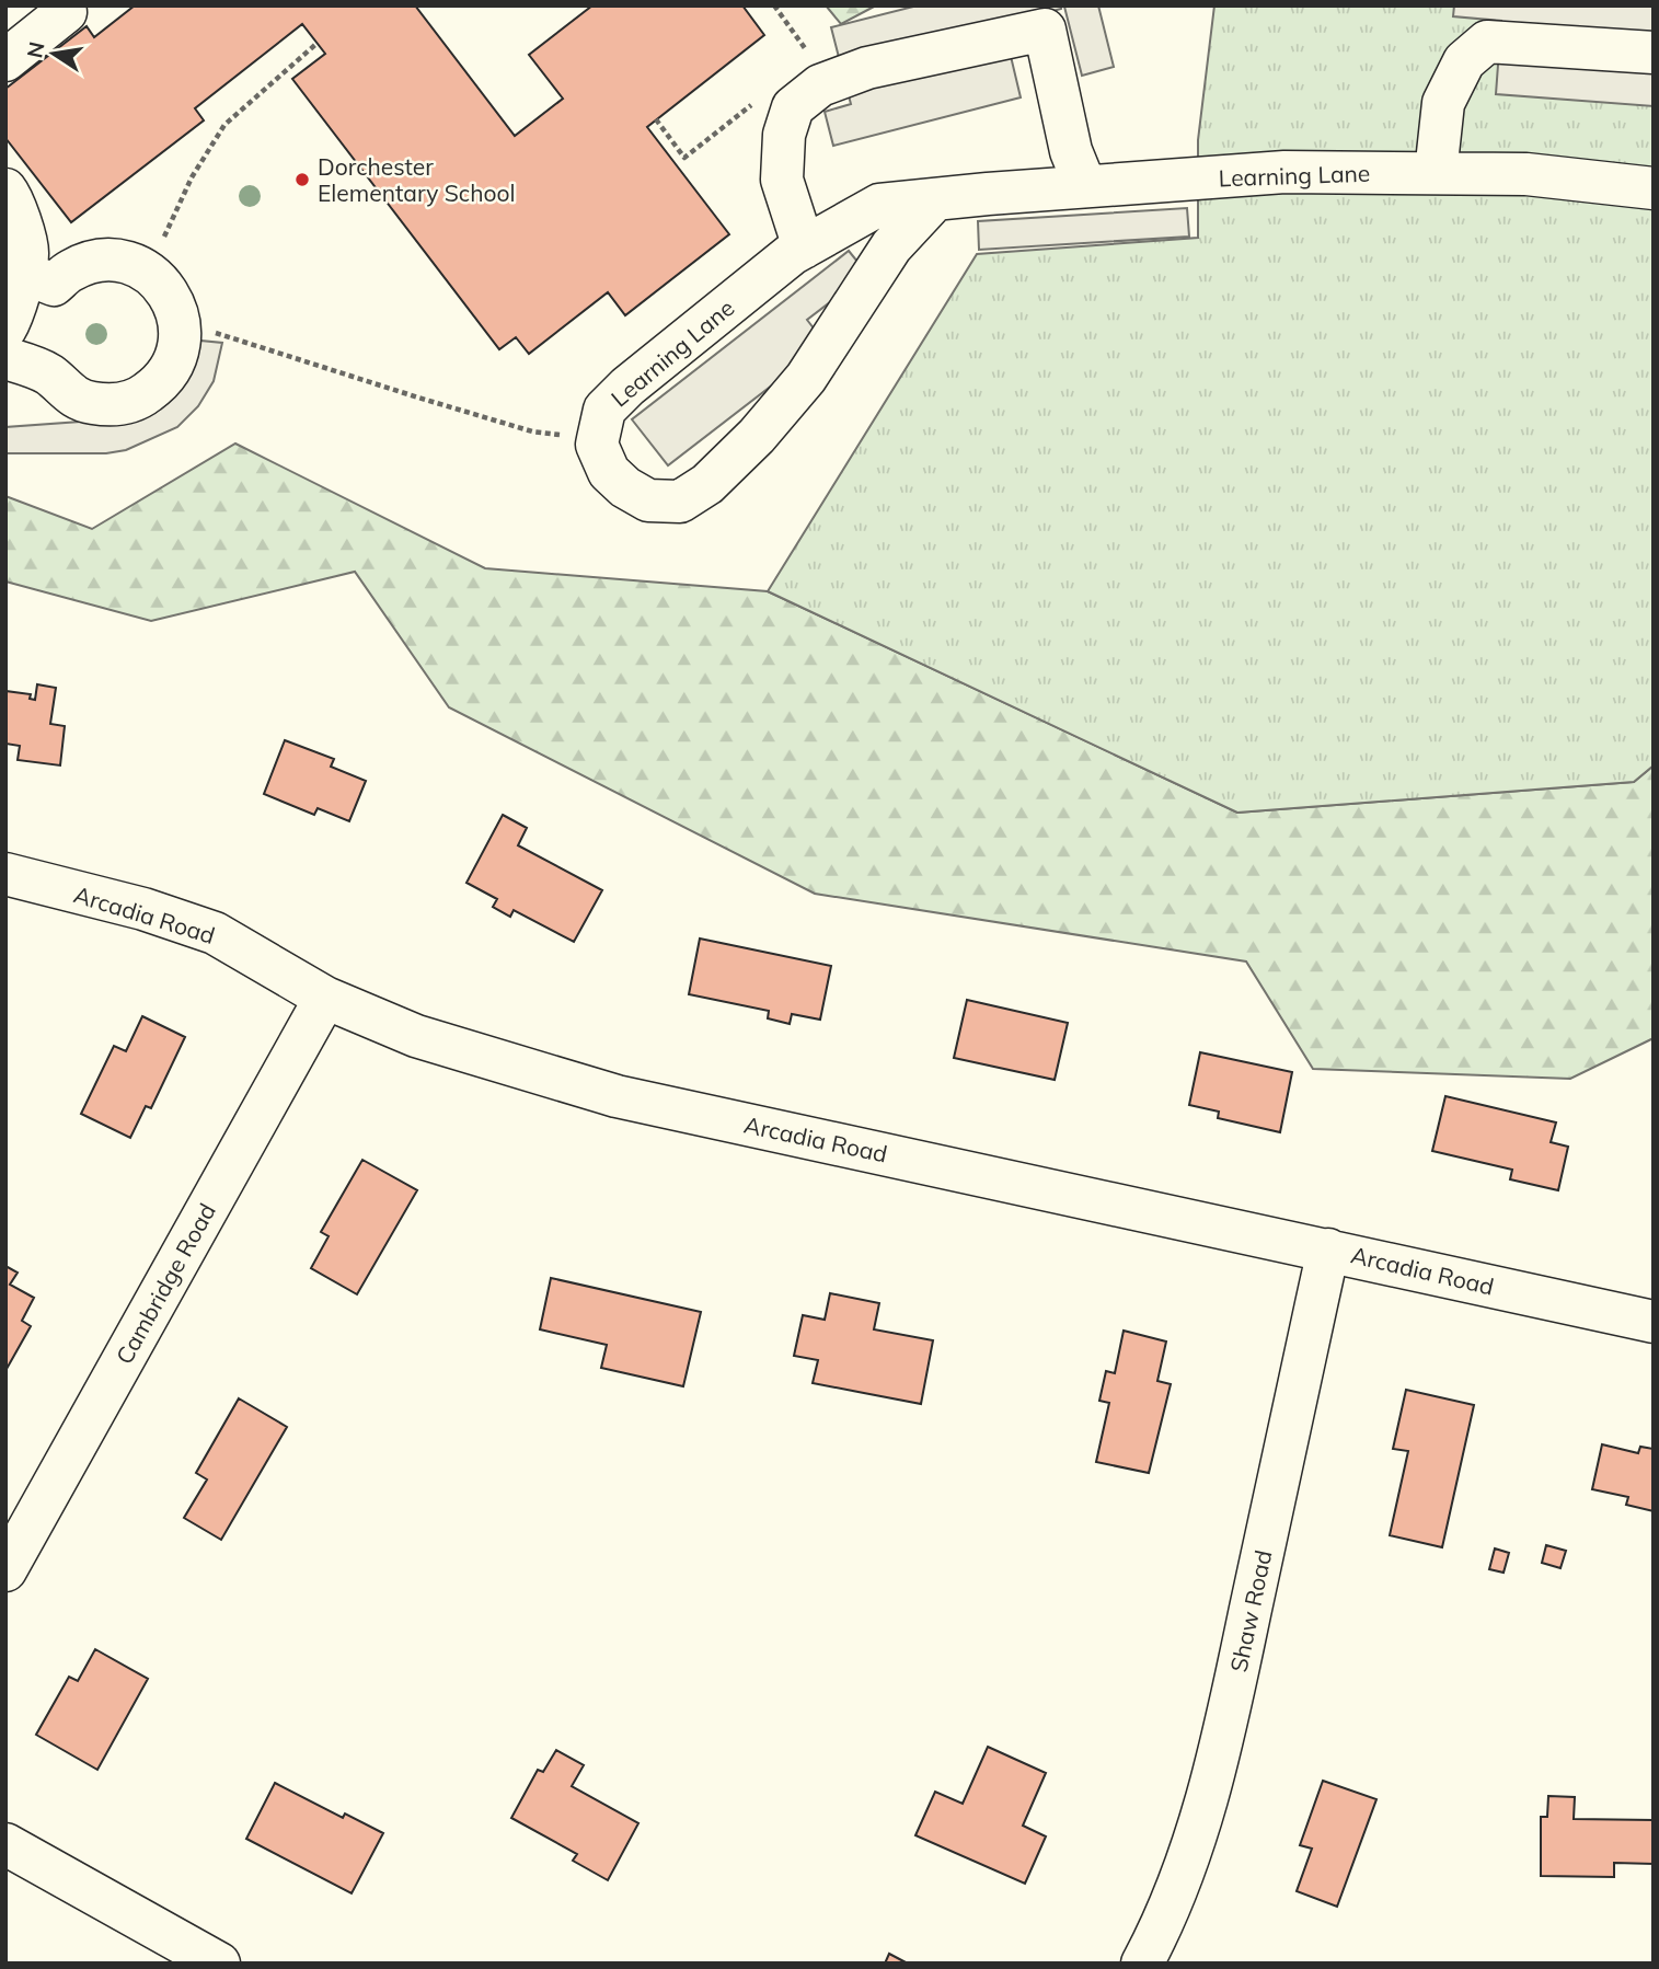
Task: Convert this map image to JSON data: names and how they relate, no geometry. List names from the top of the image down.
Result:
{
  "streets": {
    "street": [
      "Learning Lane",
      "Arcadia Road",
      "Cambridge Road",
      "Shaw Road"
    ]
  },
  "crossings": [
    ["Arcadia Road", "Cambridge Road"],
    ["Arcadia Road", "Shaw Road"]
  ],
  "places": ["Dorchester Elementary School"],
  "north": "left"
}
